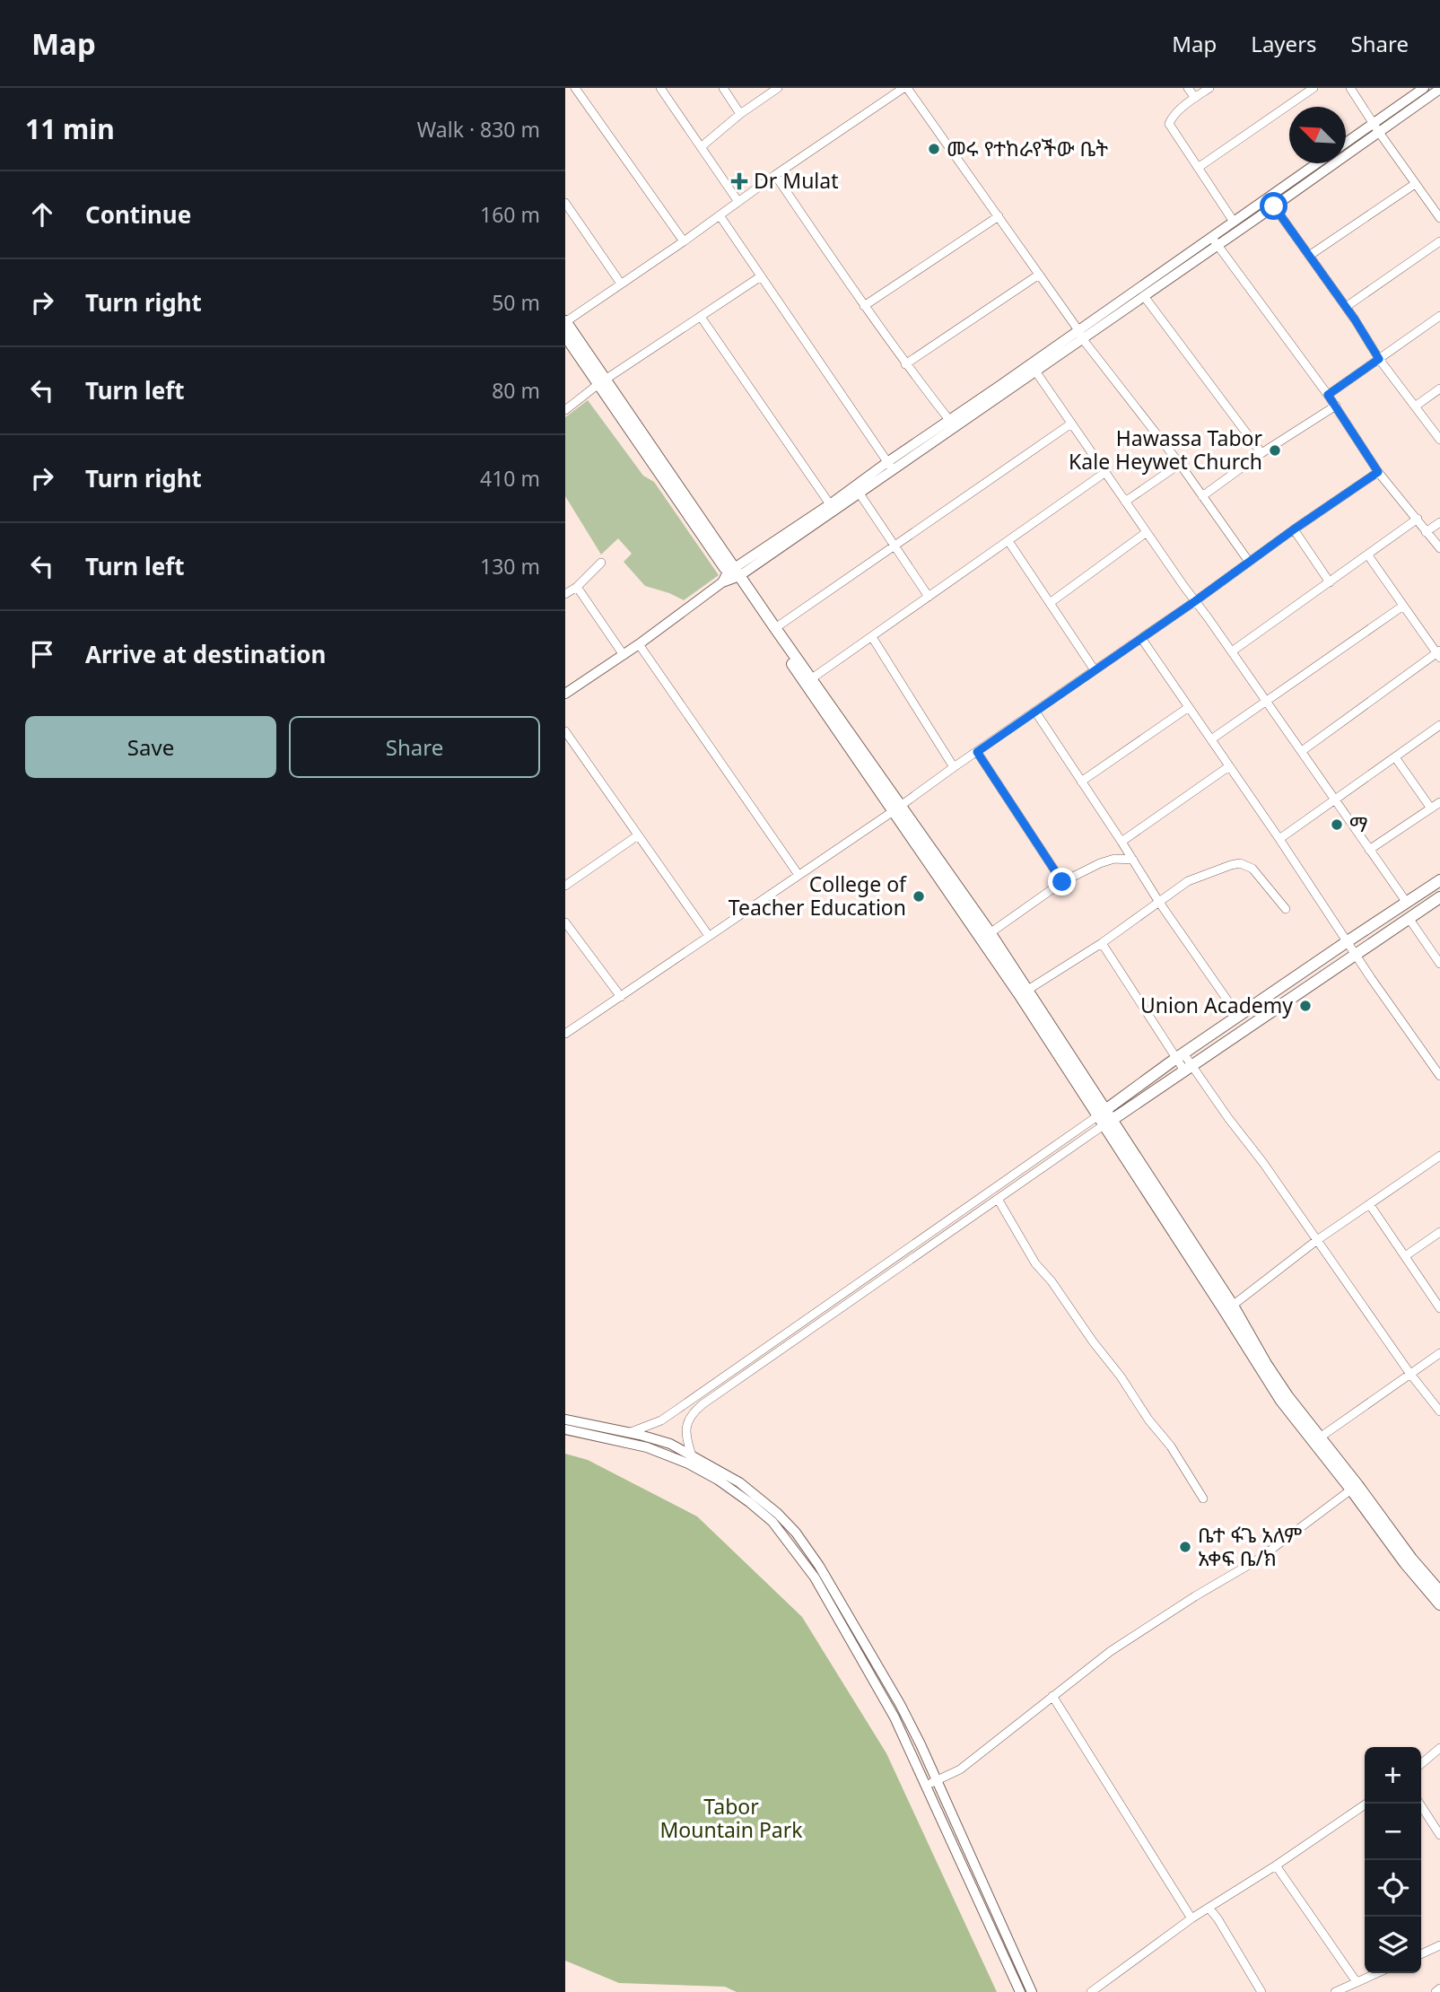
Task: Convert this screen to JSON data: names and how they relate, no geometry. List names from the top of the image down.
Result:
{
  "parks": ["Tabor Mountain Park"],
  "places": {
    "other": [
      "መሩ የተከራየችው ቤት",
      "Hawassa Tabor Kale Heywet Church",
      "ማ",
      "College of Teacher Education",
      "Union Academy",
      "ቤተ ፋጌ አለም አቀፍ ቤ/ክ"
    ],
    "health": ["Dr Mulat"]
  },
  "north": "top left",
  "page": {
    "header": "Map",
    "nav": ["Map", "Layers", "Share"],
    "heading": ["11 min", "Walk · 830 m"],
    "list": [
      ["Continue", "160 m"],
      ["Turn right", "50 m"],
      ["Turn left", "80 m"],
      ["Turn right", "410 m"],
      ["Turn left", "130 m"],
      "Arrive at destination"
    ],
    "buttons": ["Save", "Share"],
    "map_buttons": ["+", "−"]
  }
}
